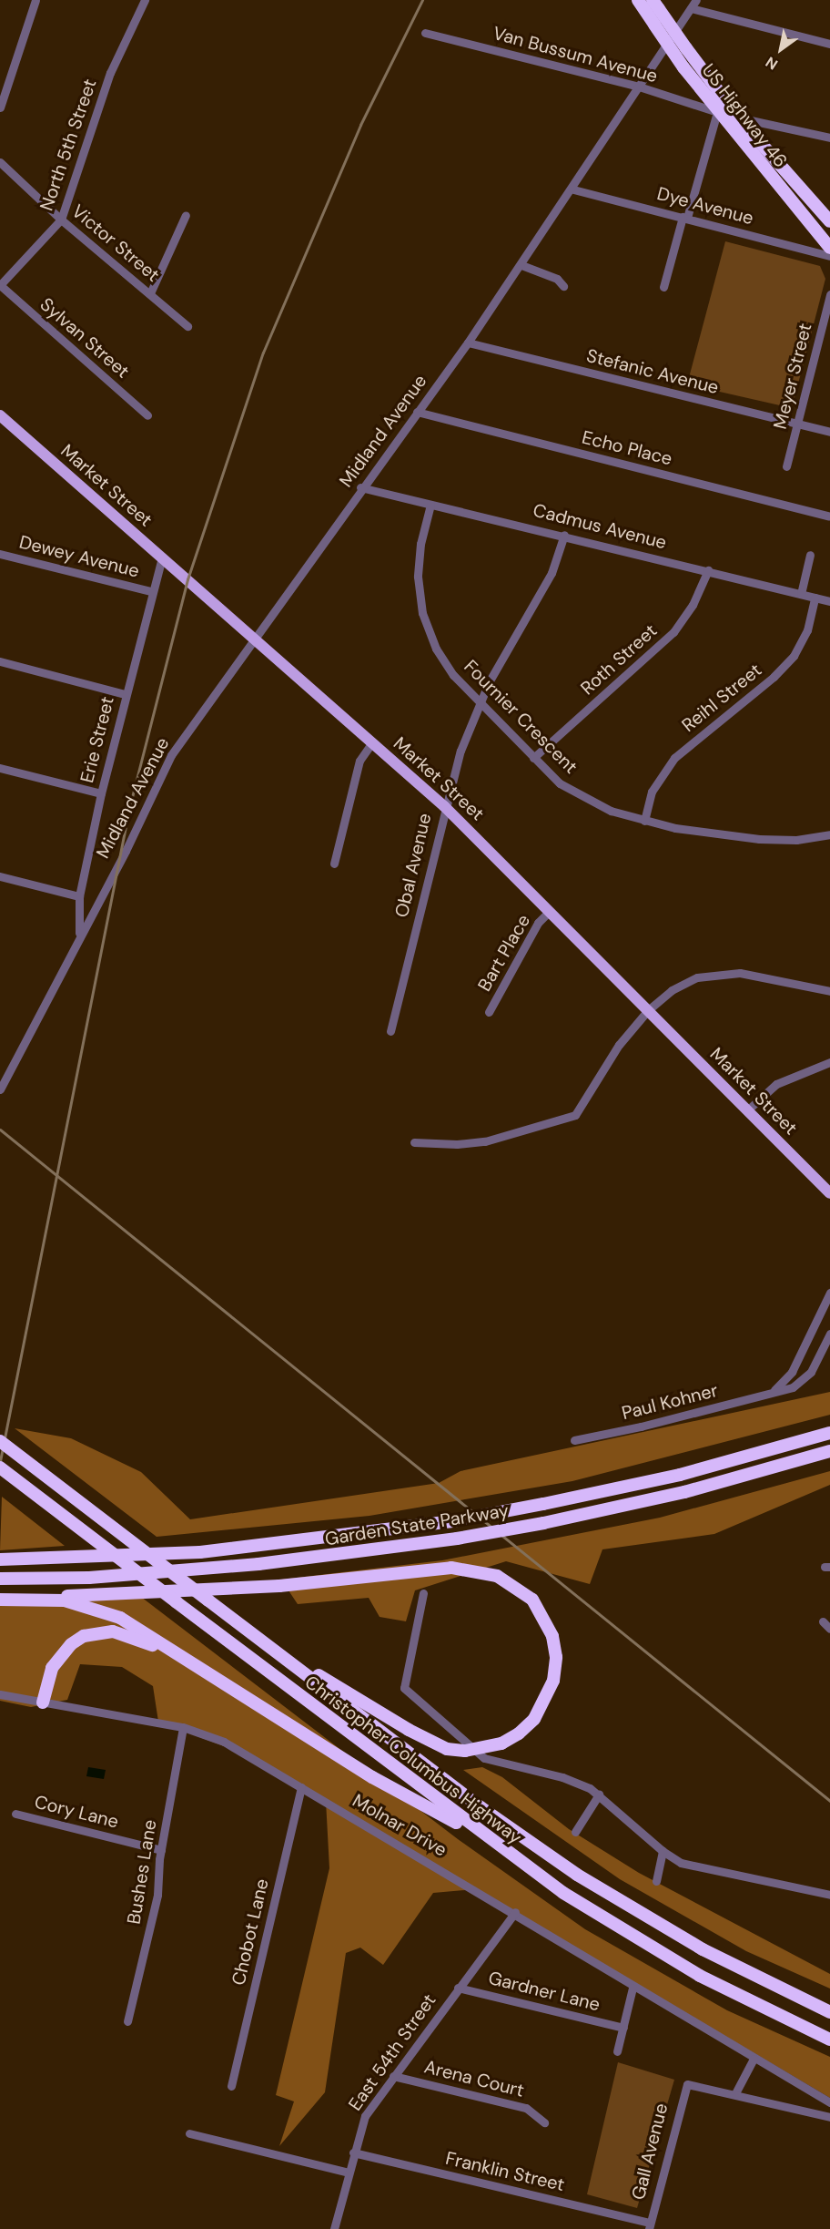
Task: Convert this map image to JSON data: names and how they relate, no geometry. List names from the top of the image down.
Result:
{
  "streets": {
    "highway": ["US Highway 46", "Garden State Parkway", "Christopher Columbus Highway"],
    "main road": ["Market Street"],
    "street": [
      "Van Bussum Avenue",
      "North 5th Street",
      "Dye Avenue",
      "Victor Street",
      "Sylvan Street",
      "Stefanic Avenue",
      "Meyer Street",
      "Midland Avenue",
      "Echo Place",
      "Cadmus Avenue",
      "Dewey Avenue",
      "Roth Street",
      "Reihl Street",
      "Fournier Crescent",
      "Erie Street",
      "Obal Avenue",
      "Bart Place",
      "Paul Kohner",
      "Cory Lane",
      "Molnar Drive",
      "Bushes Lane",
      "Chobot Lane",
      "Gardner Lane",
      "East 54th Street",
      "Arena Court",
      "Gall Avenue",
      "Franklin Street"
    ]
  },
  "crossings": [
    ["Van Bussum Avenue", "US Highway 46"],
    ["Van Bussum Avenue", "Midland Avenue"],
    ["North 5th Street", "Victor Street"],
    ["North 5th Street", "Sylvan Street"],
    ["Dye Avenue", "Midland Avenue"],
    ["Stefanic Avenue", "Meyer Street"],
    ["Stefanic Avenue", "Midland Avenue"],
    ["Midland Avenue", "Echo Place"],
    ["Midland Avenue", "Market Street"],
    ["Midland Avenue", "Cadmus Avenue"],
    ["Midland Avenue", "Erie Street"],
    ["Market Street", "Erie Street"],
    ["Market Street", "Obal Avenue"],
    ["Market Street", "Bart Place"],
    ["Cadmus Avenue", "Roth Street"],
    ["Cadmus Avenue", "Reihl Street"],
    ["Cadmus Avenue", "Fournier Crescent"],
    ["Cadmus Avenue", "Obal Avenue"],
    ["Dewey Avenue", "Erie Street"],
    ["Roth Street", "Fournier Crescent"],
    ["Reihl Street", "Fournier Crescent"],
    ["Fournier Crescent", "Obal Avenue"],
    ["Cory Lane", "Bushes Lane"],
    ["Molnar Drive", "Bushes Lane"],
    ["Molnar Drive", "Chobot Lane"],
    ["Molnar Drive", "East 54th Street"],
    ["Gardner Lane", "East 54th Street"],
    ["East 54th Street", "Arena Court"],
    ["East 54th Street", "Franklin Street"],
    ["Gall Avenue", "Franklin Street"]
  ],
  "north": "bottom left"
}
